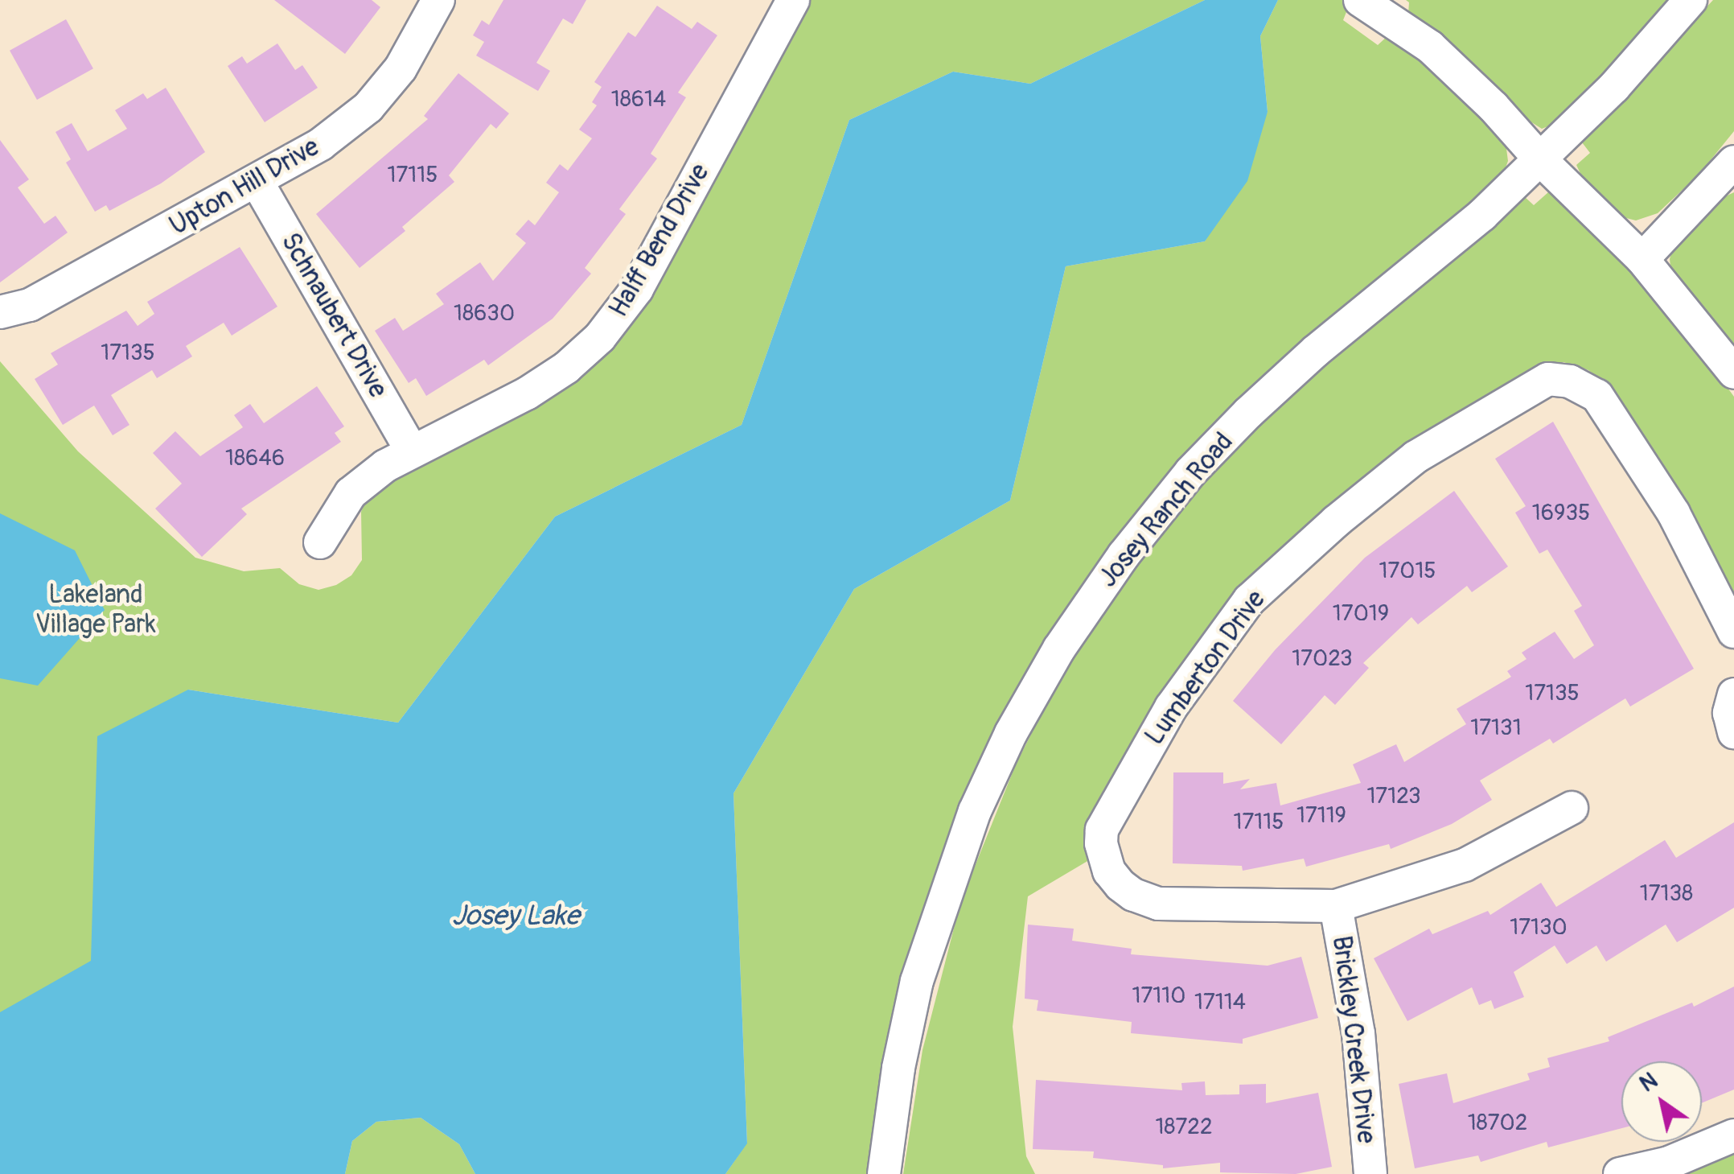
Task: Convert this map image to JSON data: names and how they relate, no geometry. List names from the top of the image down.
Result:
{
  "streets": {
    "street": [
      "Upton Hill Drive",
      "Halff Bend Drive",
      "Schnaubert Drive",
      "Josey Ranch Road",
      "Lumberton Drive",
      "Brickley Creek Drive"
    ]
  },
  "crossings": [
    ["Upton Hill Drive", "Schnaubert Drive"],
    ["Halff Bend Drive", "Schnaubert Drive"],
    ["Lumberton Drive", "Brickley Creek Drive"]
  ],
  "water": ["Josey Lake"],
  "parks": ["Lakeland Village Park"],
  "house_numbers": [
    "18614",
    "17115",
    "18630",
    "17135",
    "18646",
    "16935",
    "17015",
    "17019",
    "17023",
    "17135",
    "17131",
    "17123",
    "17119",
    "17115",
    "17138",
    "17130",
    "17110",
    "17114",
    "18702",
    "18722"
  ],
  "north": "top left"
}
